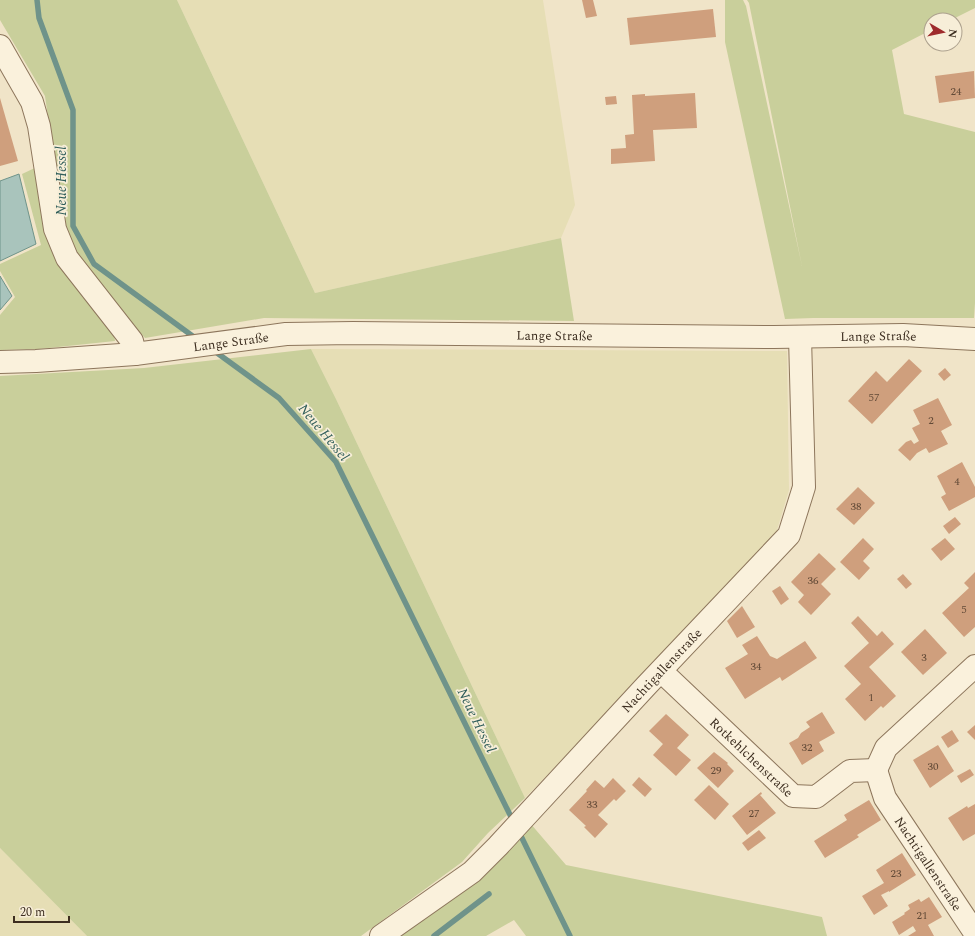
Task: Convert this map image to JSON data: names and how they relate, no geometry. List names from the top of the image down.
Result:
{
  "streets": {
    "street": ["Lange Straße", "Nachtigallenstraße", "Rotkehlchenstraße"]
  },
  "crossings": [
    ["Lange Straße", "Nachtigallenstraße"],
    ["Nachtigallenstraße", "Rotkehlchenstraße"]
  ],
  "water": ["Neue Hessel"],
  "house_numbers": [
    "24",
    "57",
    "2",
    "4",
    "38",
    "36",
    "5",
    "3",
    "34",
    "1",
    "32",
    "30",
    "29",
    "33",
    "27",
    "23",
    "21"
  ],
  "scale_bar": "20 m",
  "north": "right"
}
